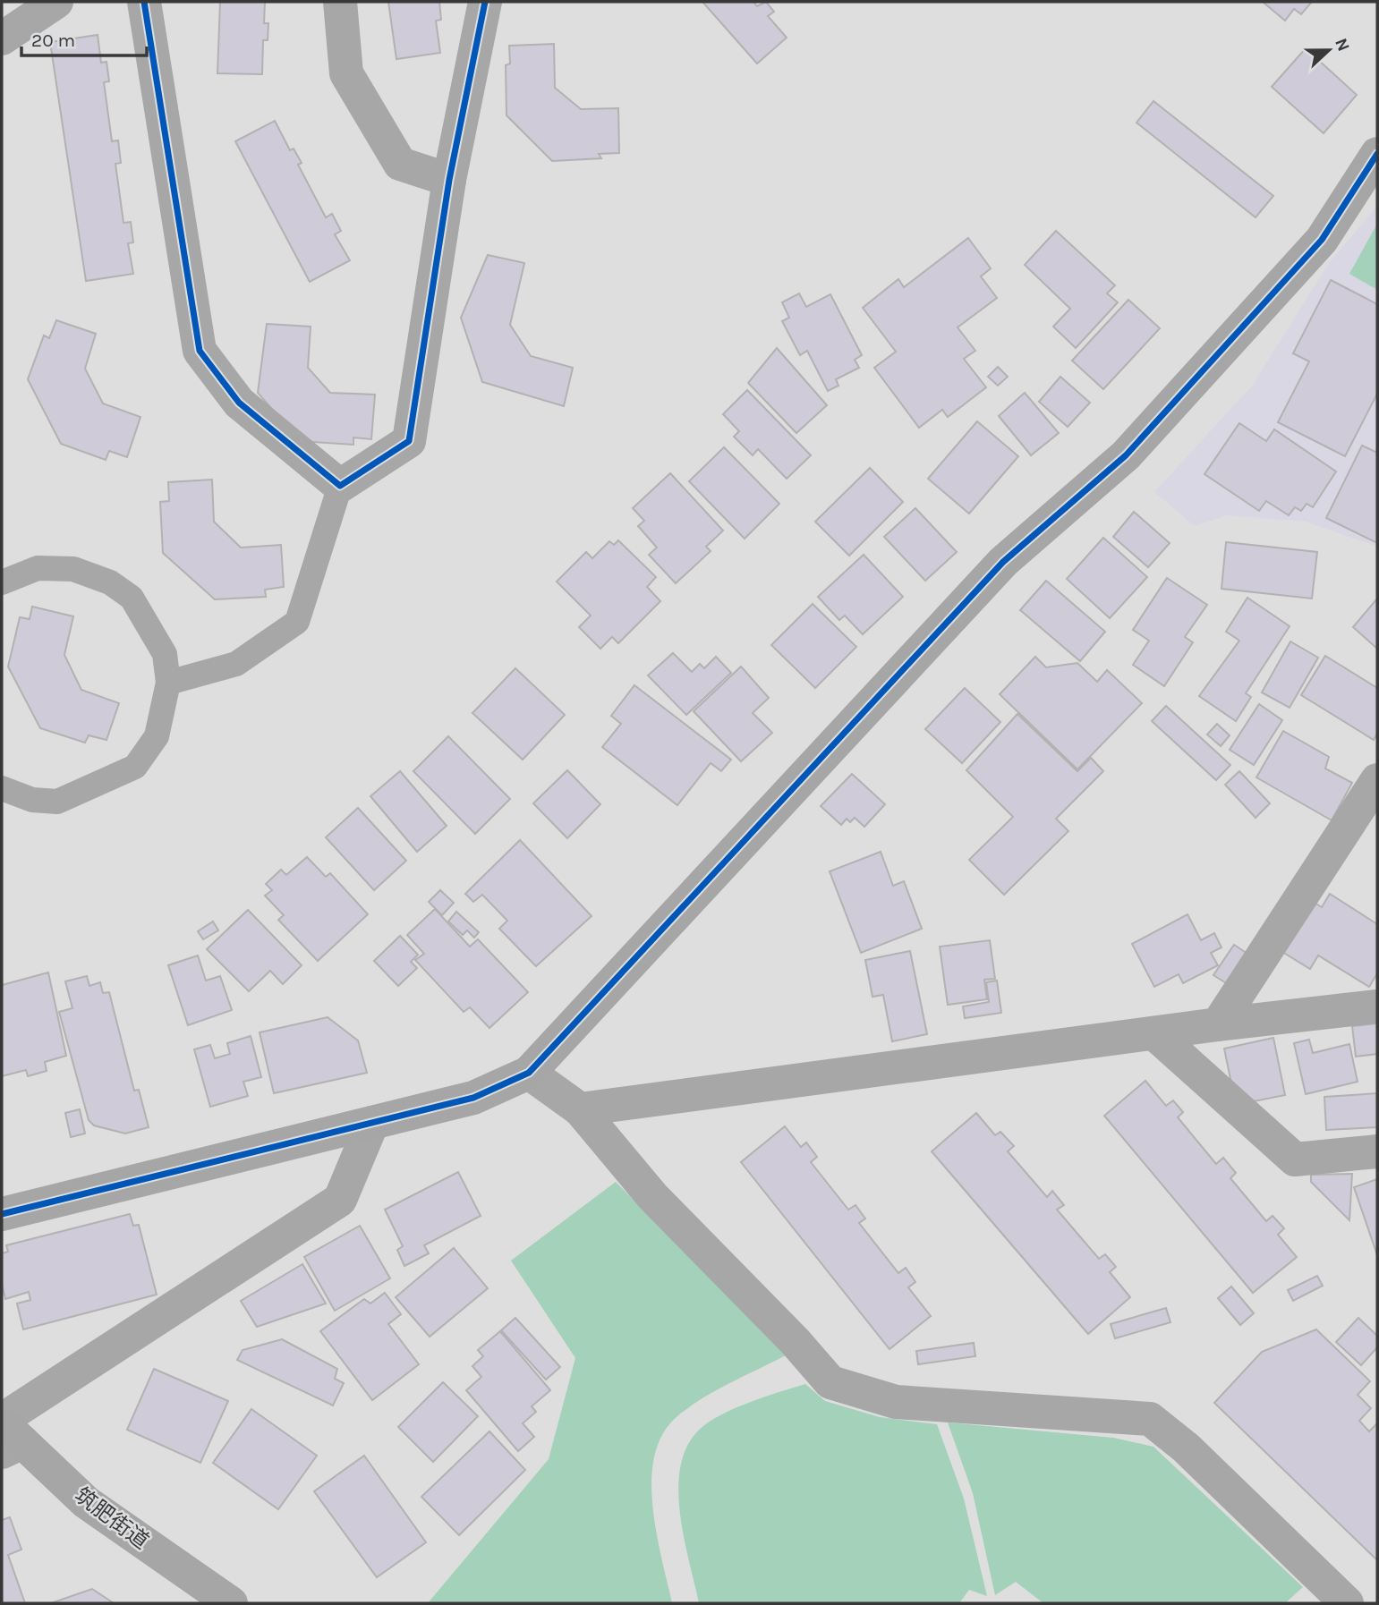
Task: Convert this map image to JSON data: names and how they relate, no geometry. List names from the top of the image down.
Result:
{
  "streets": {
    "street": ["筑肥街道"]
  },
  "scale_bar": "20 m",
  "north": "right"
}
